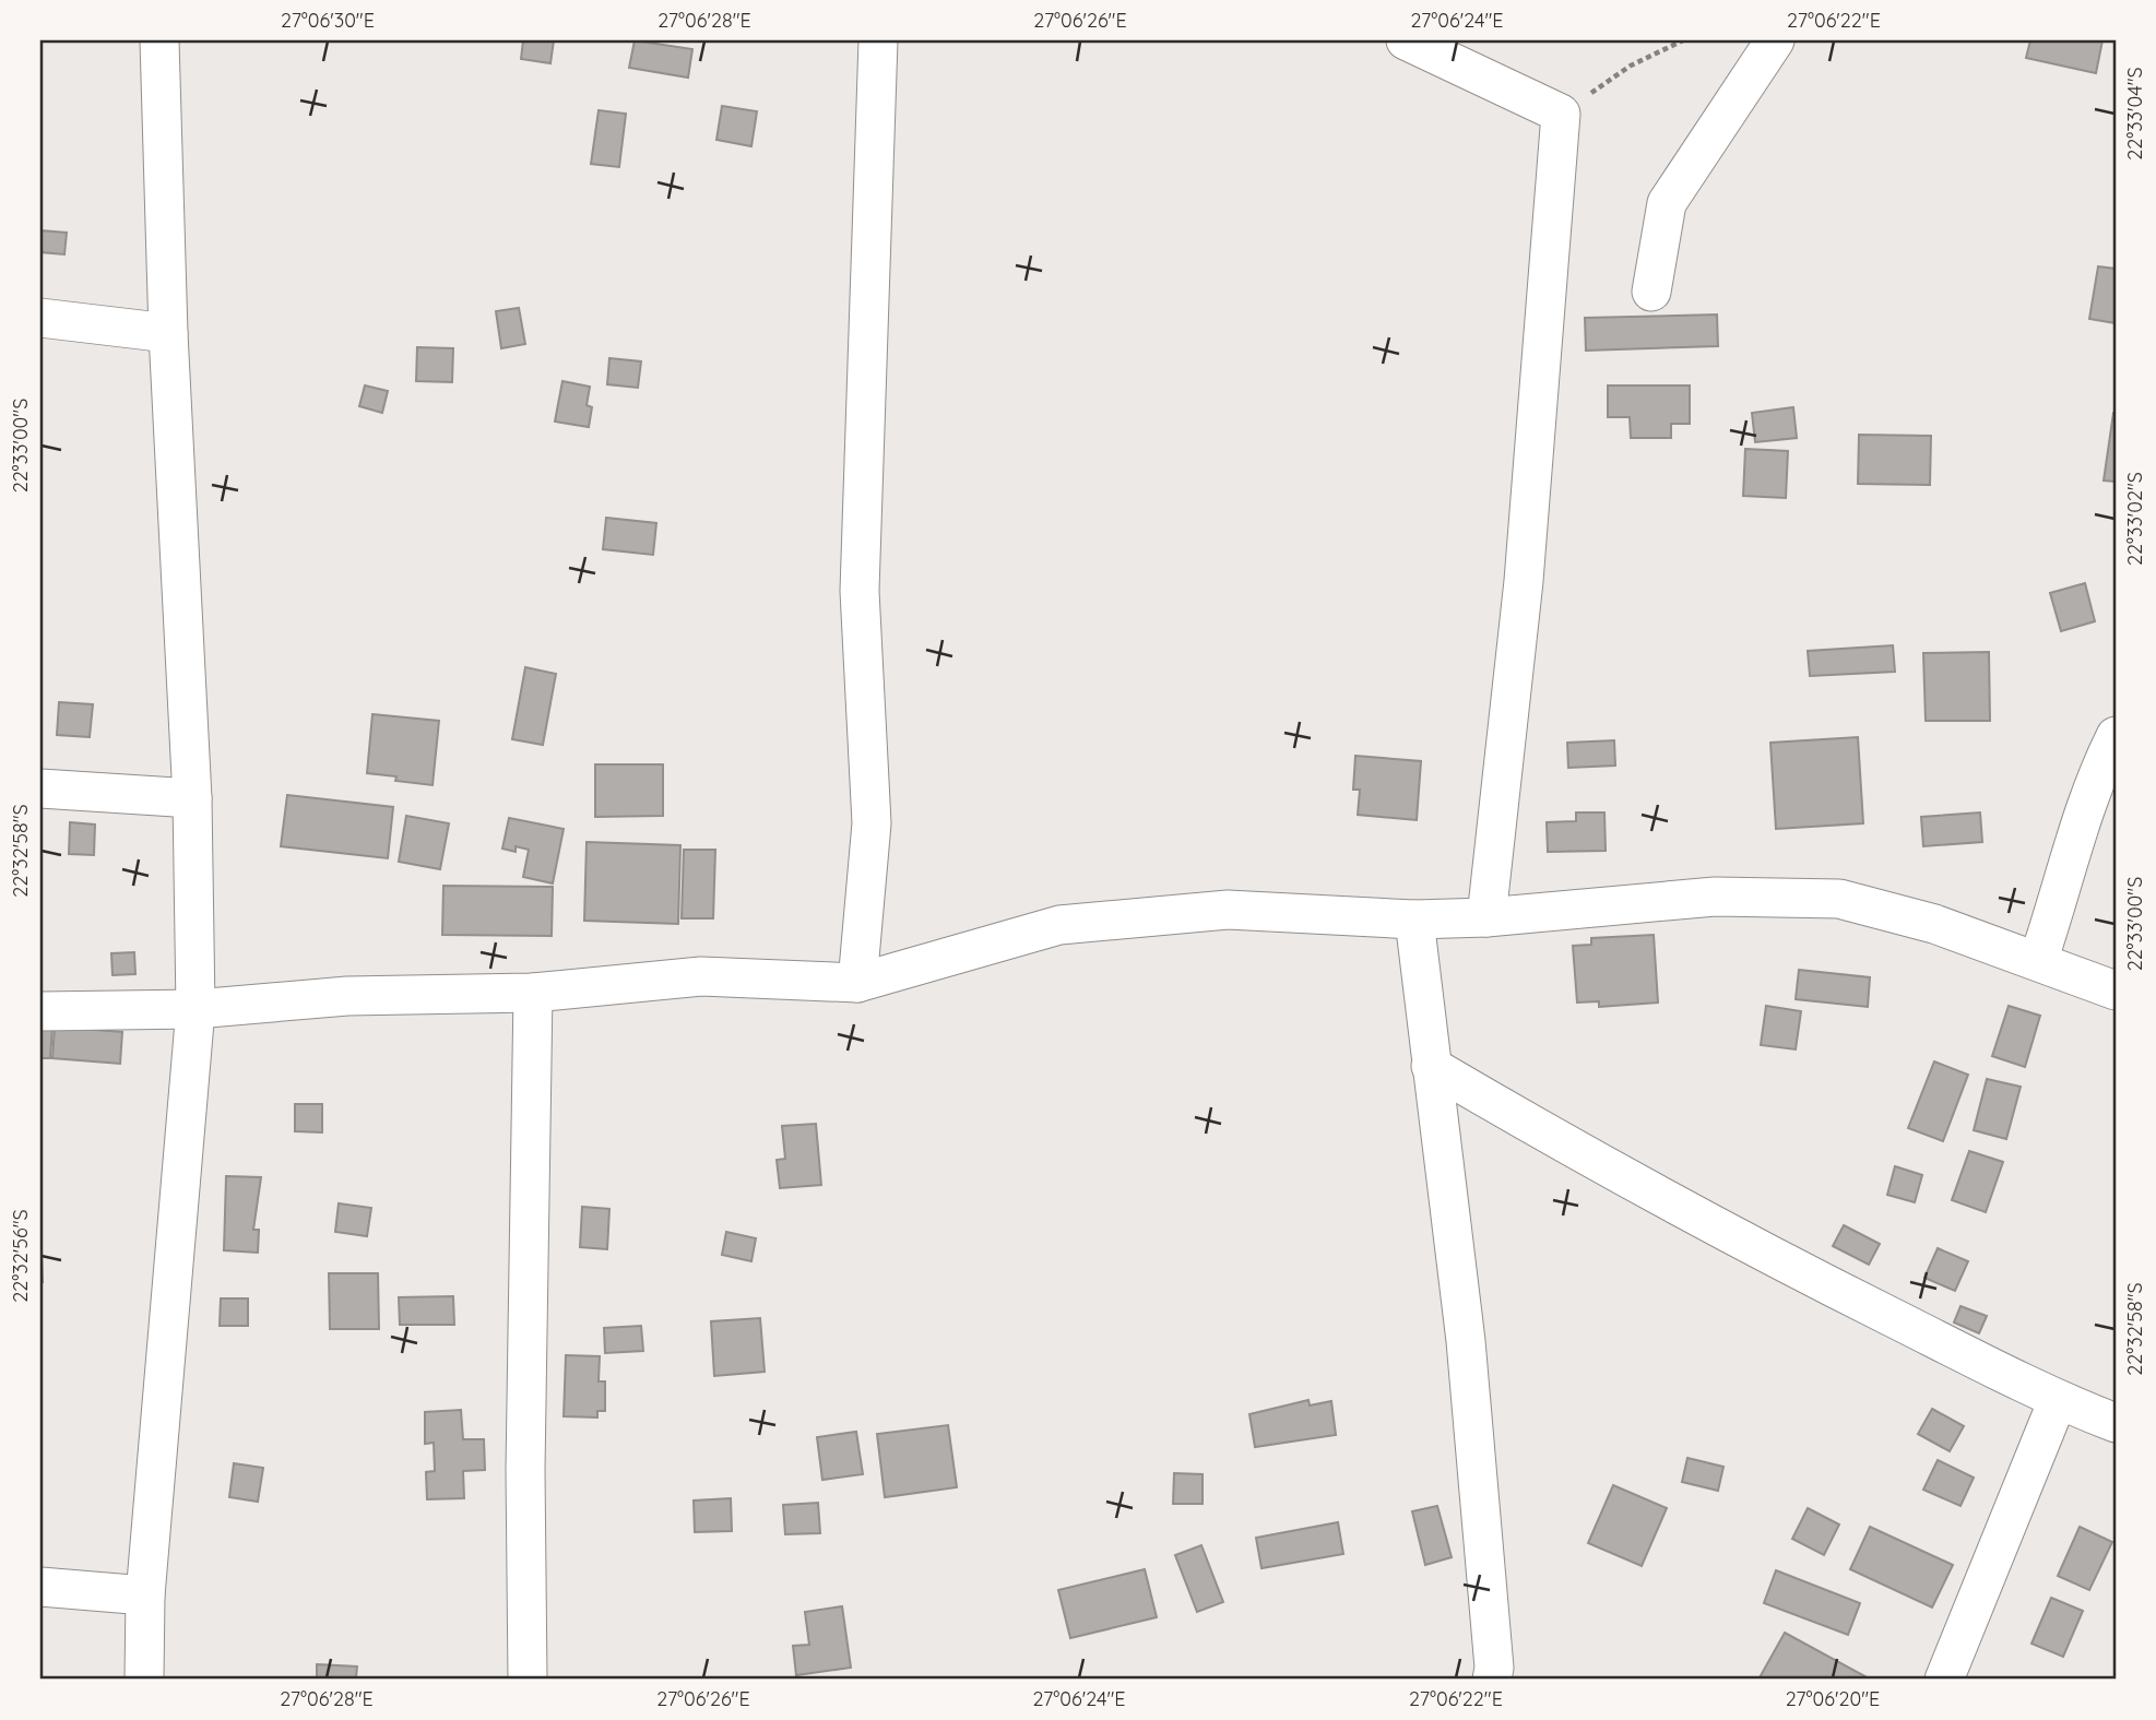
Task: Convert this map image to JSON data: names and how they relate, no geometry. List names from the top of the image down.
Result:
{
  "coordinates": [
    "27°06'30\"E",
    "27°06'28\"E",
    "27°06'26\"E",
    "27°06'24\"E",
    "27°06'22\"E",
    "22°33'04\"S",
    "22°33'00\"S",
    "22°33'02\"S",
    "22°32'58\"S",
    "22°32'56\"S",
    "27°06'20\"E"
  ]
}
